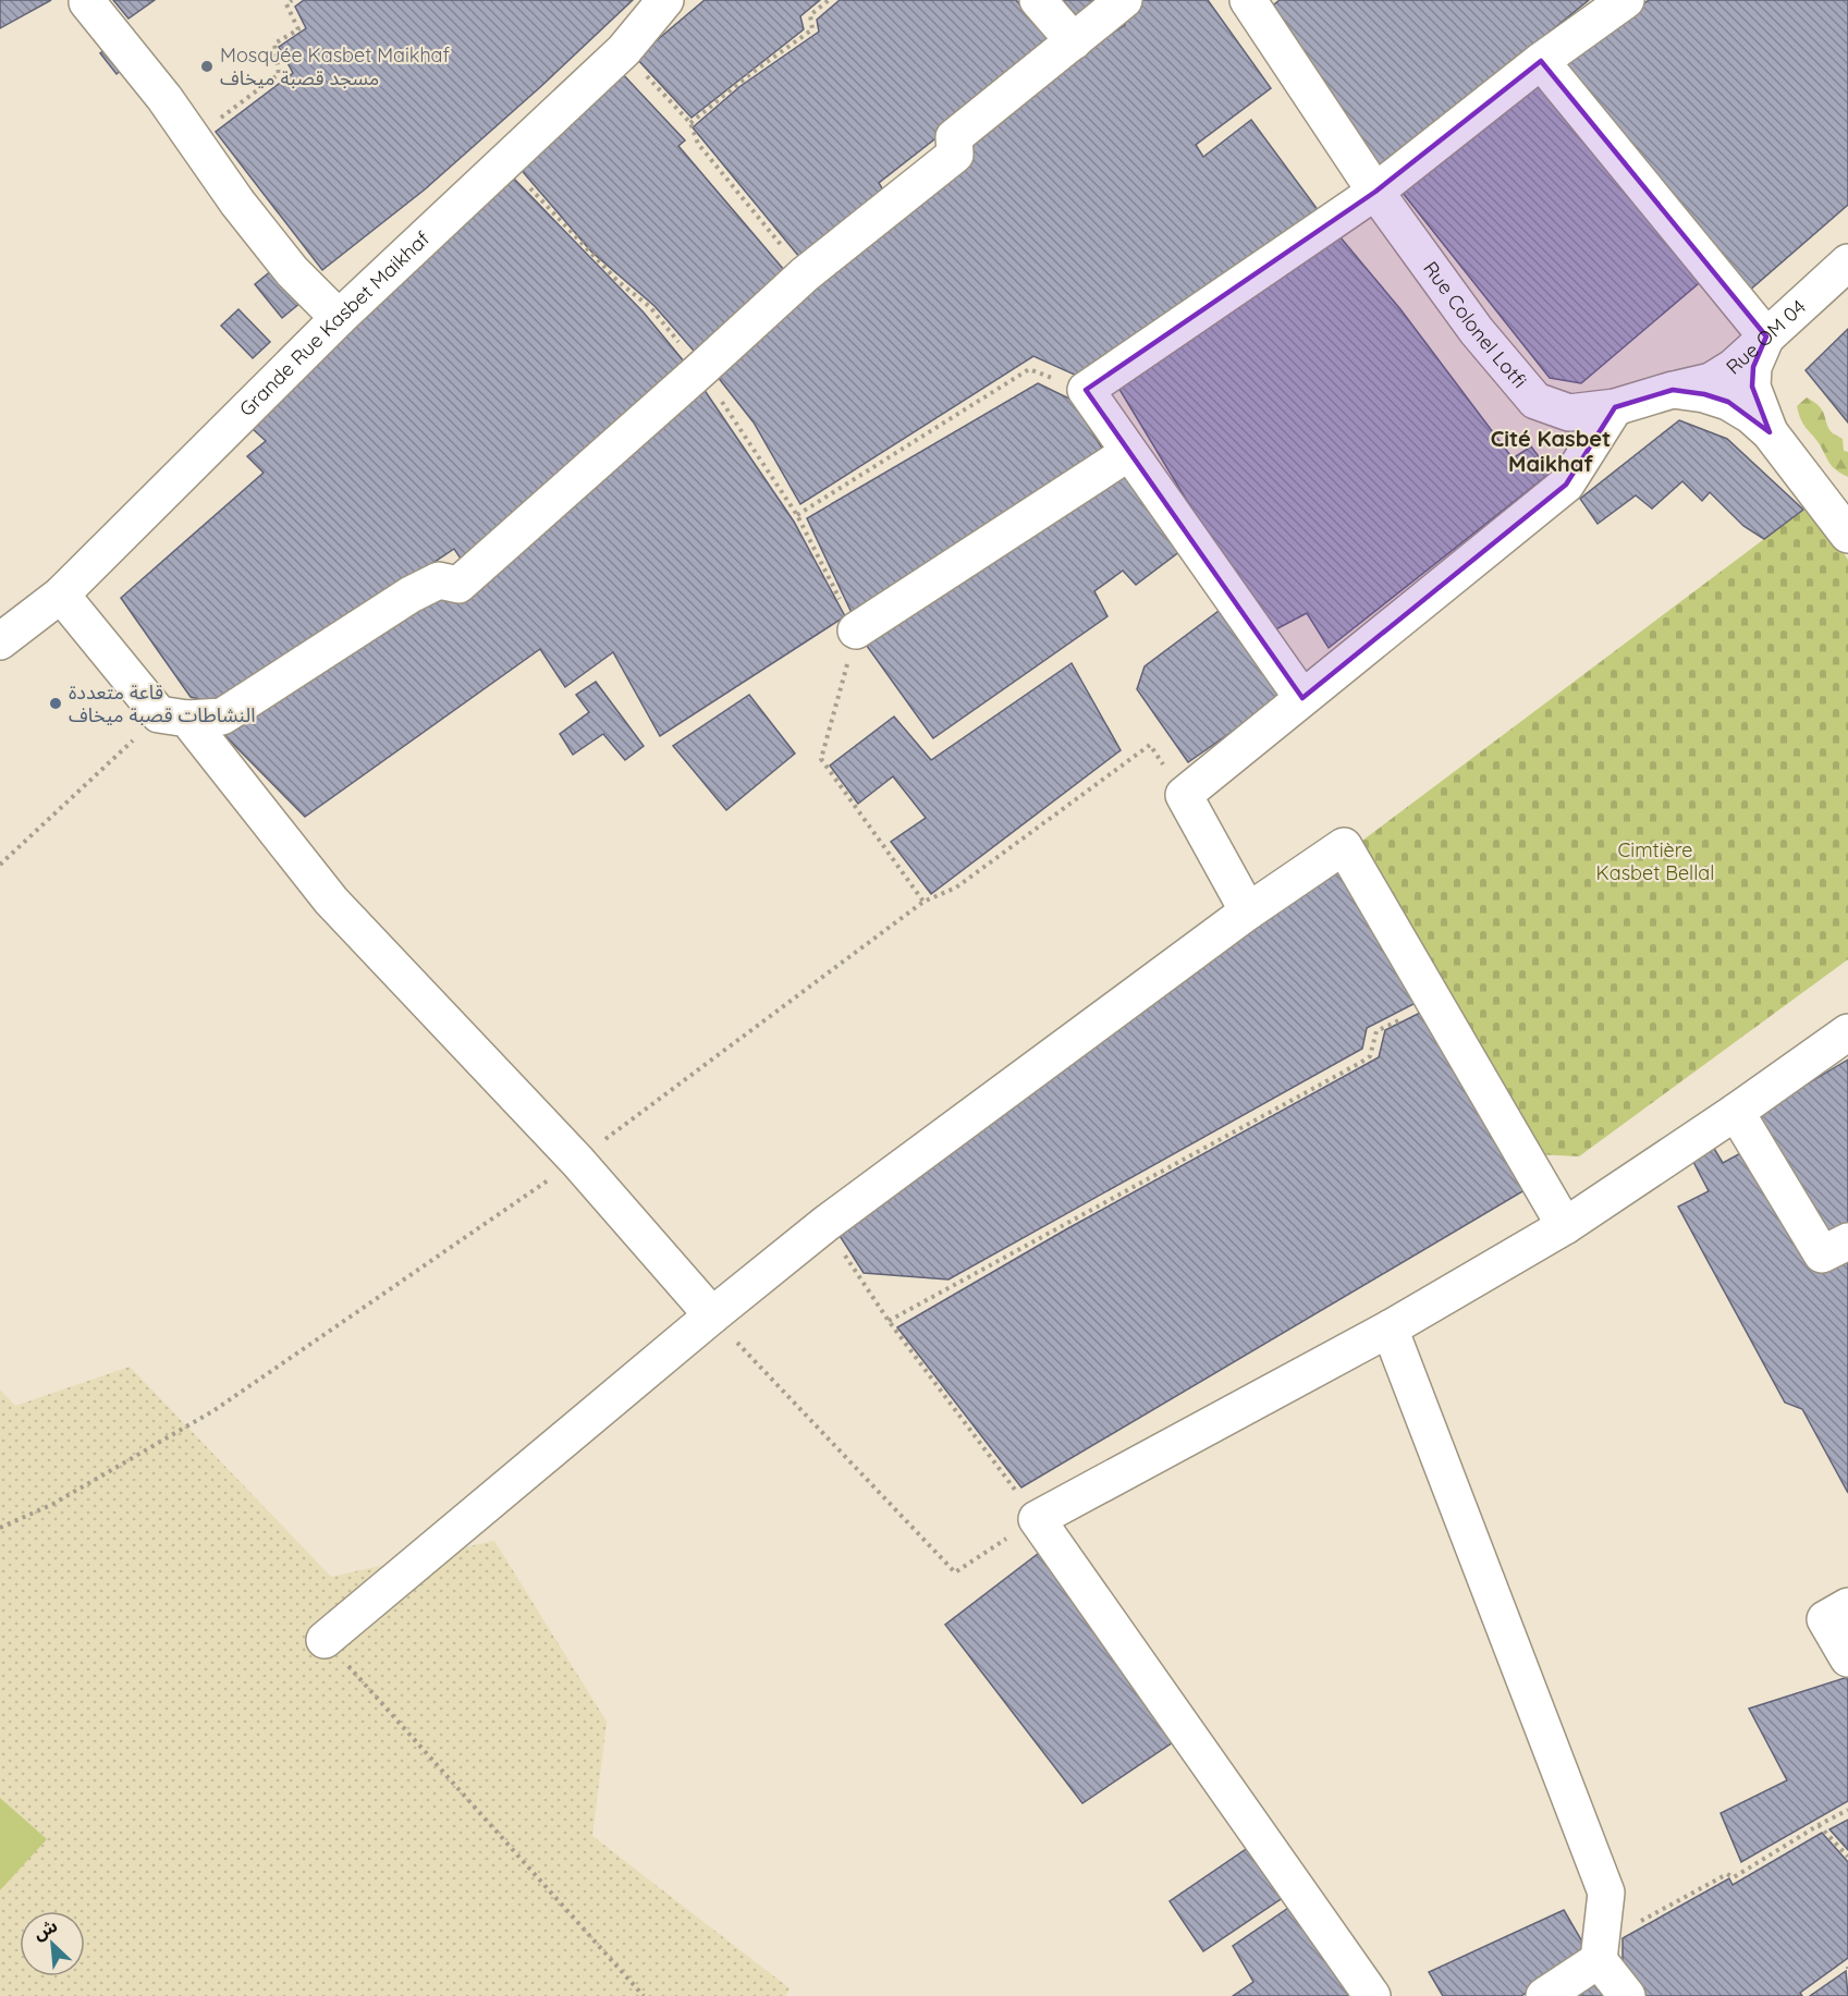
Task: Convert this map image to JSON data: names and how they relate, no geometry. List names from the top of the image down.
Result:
{
  "streets": {
    "street": ["Grande Rue Kasbet Maikhaf", "Rue Colonel Lotfi", "Rue OM 04"]
  },
  "crossings": [
    ["Rue Colonel Lotfi", "Rue OM 04"]
  ],
  "districts": ["Cité Kasbet Maikhaf"],
  "parks": ["Cimtière Kasbet Bellal"],
  "places": ["Mosquée Kasbet Maikhaf مسجد قصبة ميخاف", "قاعة متعددة النشاطات قصبة ميخاف"],
  "north": "top left"
}
